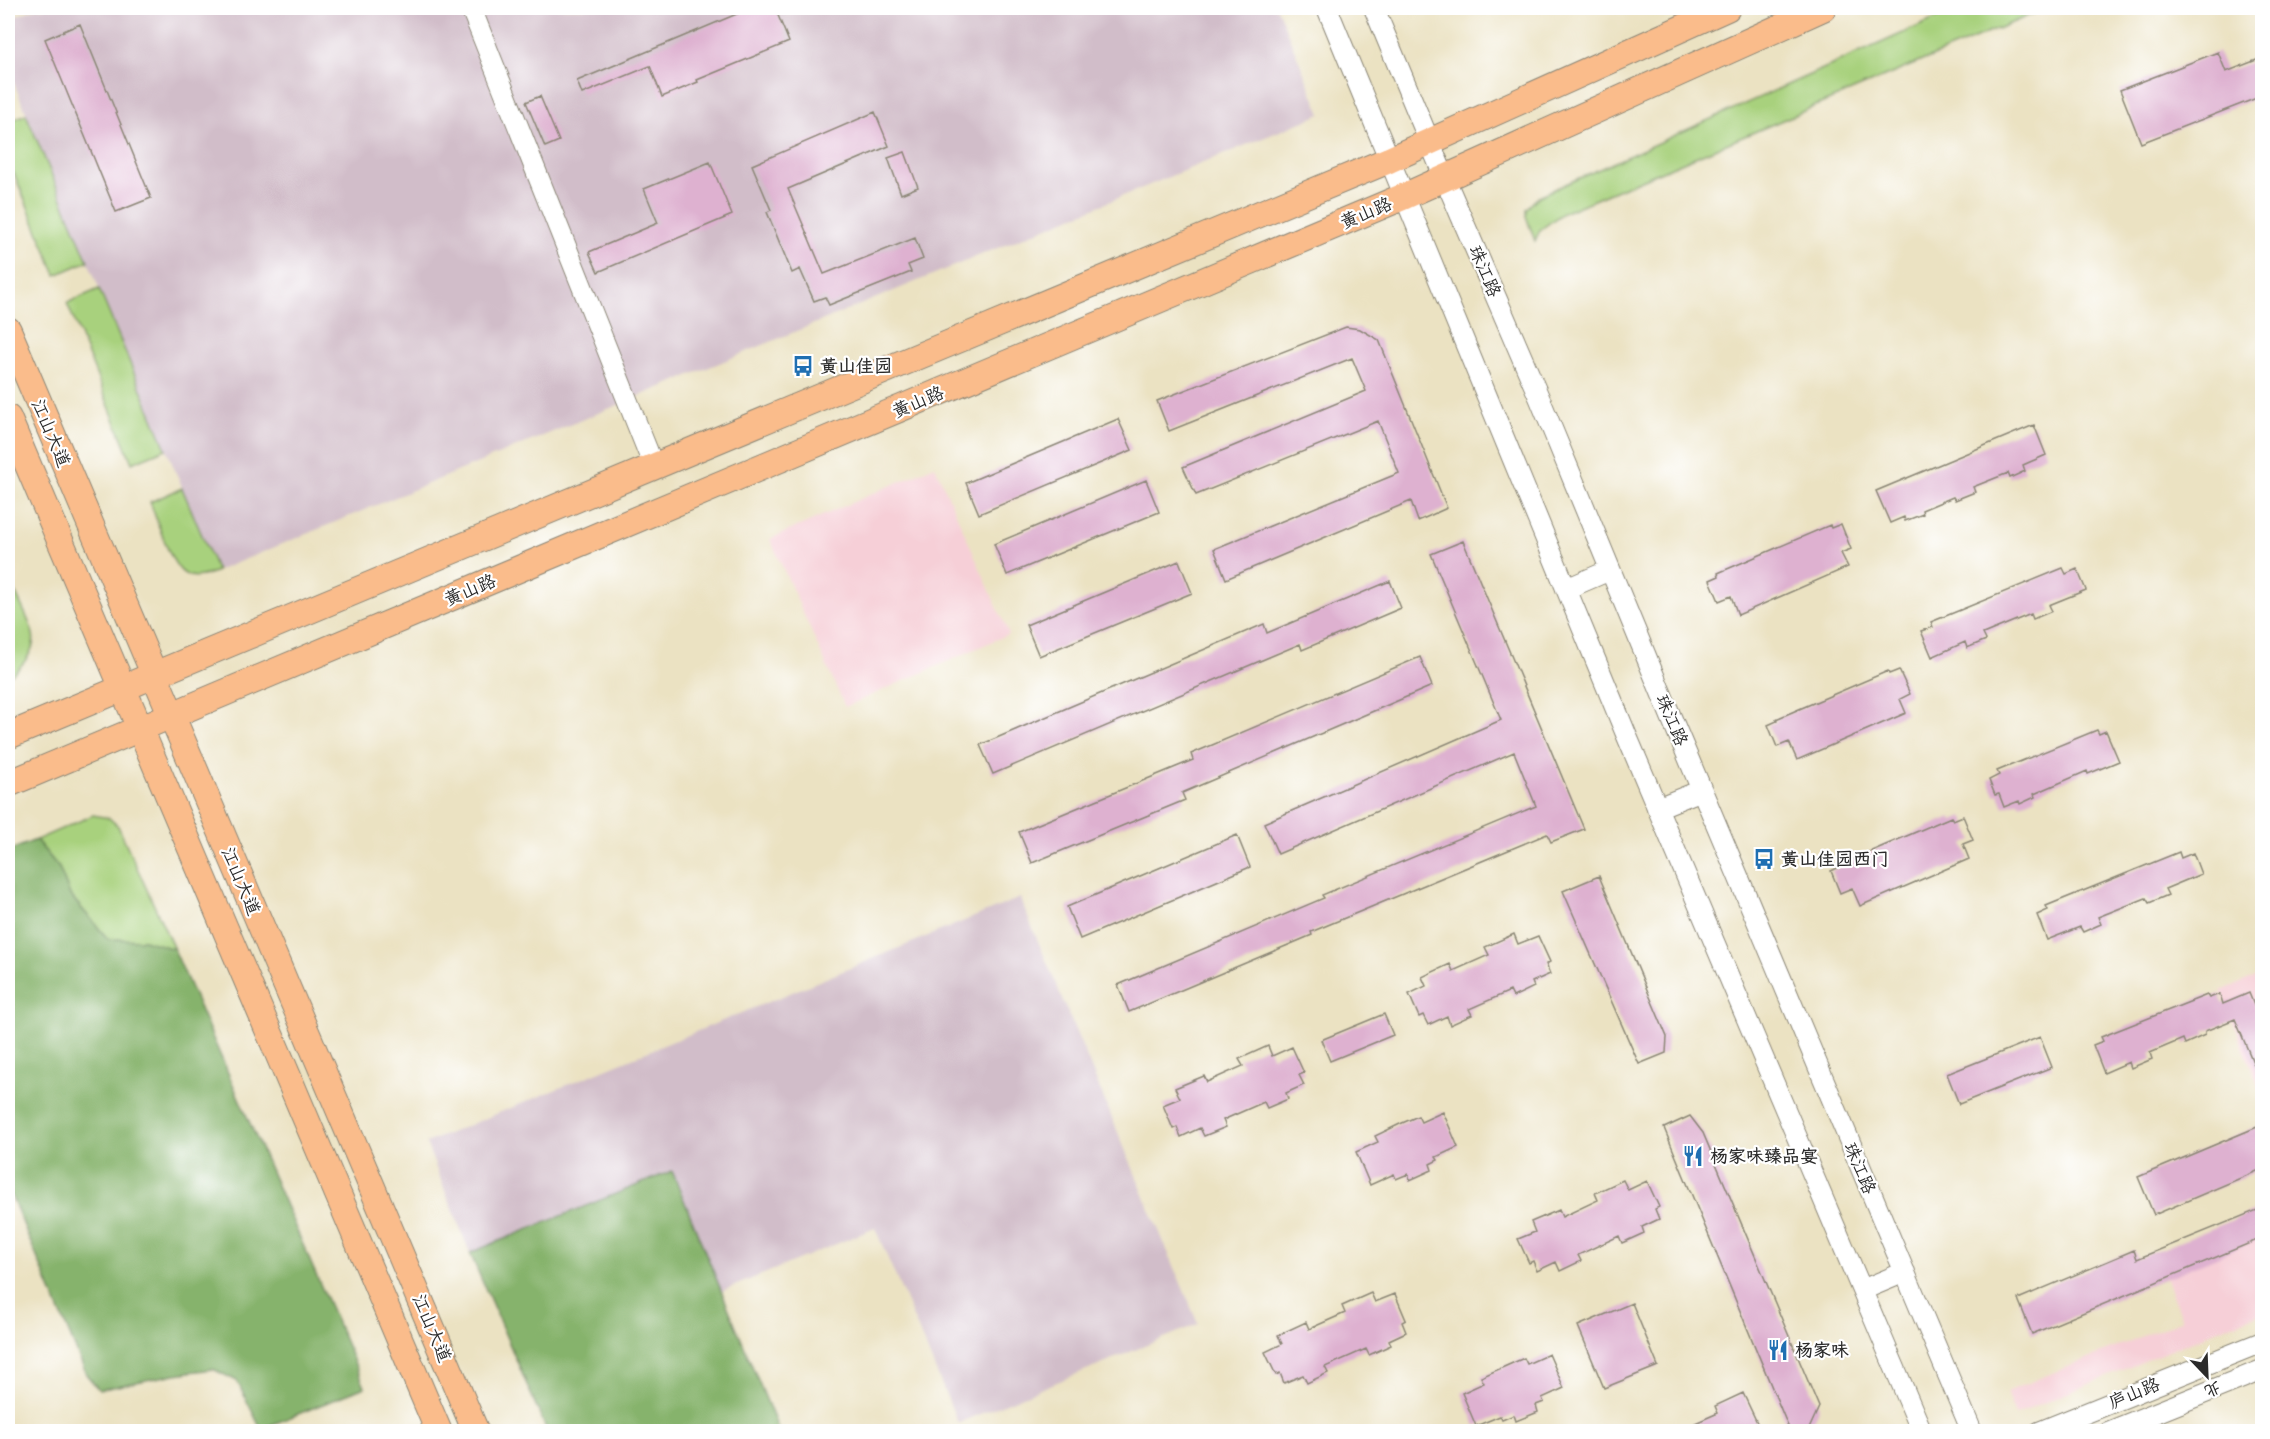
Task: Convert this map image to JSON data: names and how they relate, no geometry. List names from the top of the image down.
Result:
{
  "streets": {
    "main road": ["黄山路", "江山大道"],
    "street": ["珠江路", "庐山路"]
  },
  "crossings": [
    ["黄山路", "珠江路"],
    ["黄山路", "江山大道"]
  ],
  "places": {
    "bus stop": ["黄山佳园", "黄山佳园西门"],
    "restaurant": ["杨家味臻品宴", "杨家味"]
  },
  "north": "bottom right"
}
